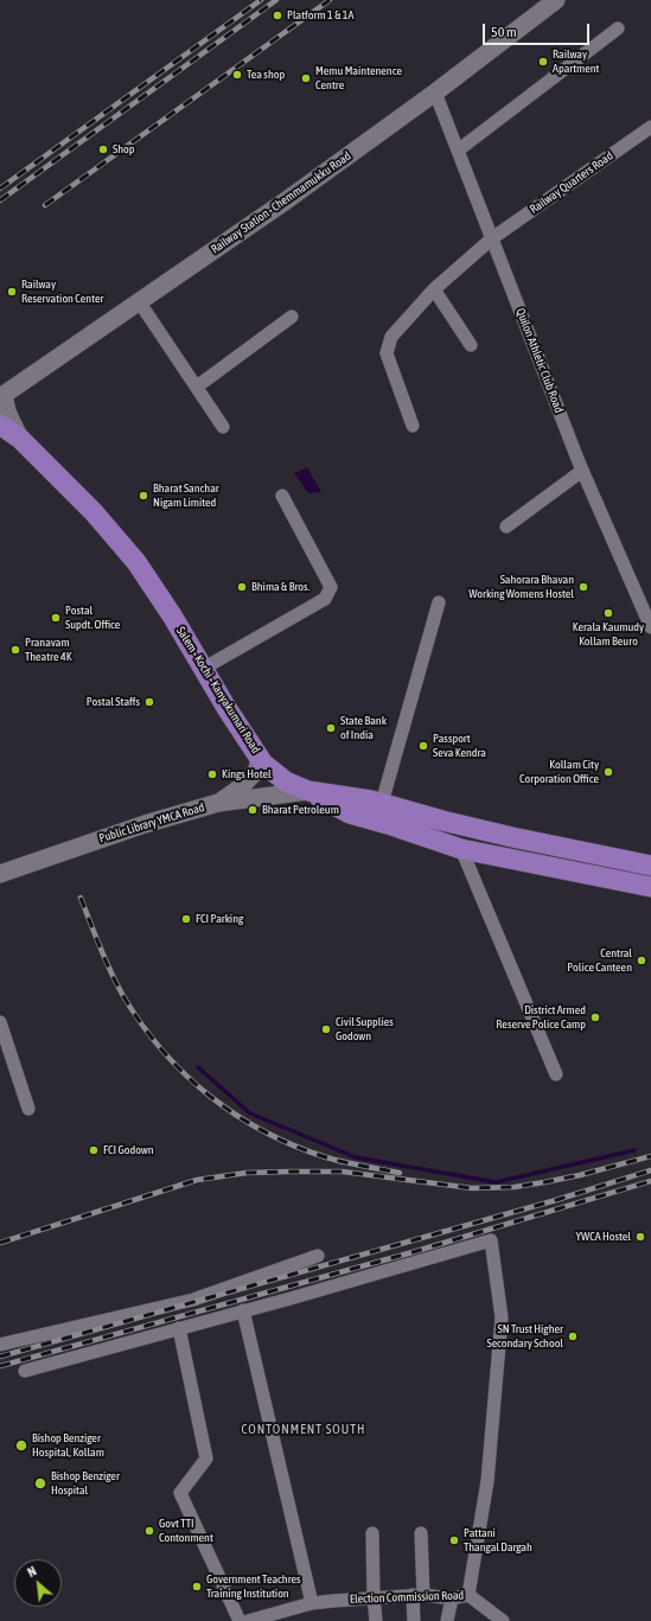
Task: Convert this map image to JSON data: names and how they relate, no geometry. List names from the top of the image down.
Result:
{
  "streets": {
    "main road": ["Railway Station - Chemmamukku Road", "Salem - Kochi - Kanyakumari Road", "Public Library YMCA Road"],
    "street": ["Railway Quarters Road", "Quilon Athletic Club Road", "Election Commission Road"]
  },
  "crossings": [
    ["Railway Quarters Road", "Quilon Athletic Club Road"],
    ["Railway Station - Chemmamukku Road", "Quilon Athletic Club Road"],
    ["Salem - Kochi - Kanyakumari Road", "Public Library YMCA Road"]
  ],
  "districts": ["CONTONMENT SOUTH"],
  "places": [
    "Platform 1 & 1A",
    "Railway Apartment",
    "Tea shop",
    "Memu Maintenence Centre",
    "Shop",
    "Railway Reservation Center",
    "Bharat Sanchar Nigam Limited",
    "Bhima & Bros.",
    "Sahorara Bhavan Working Womens Hostel",
    "Kerala Kaumudy Kollam Beuro",
    "Postal Supdt. Office",
    "Pranavam Theatre 4K",
    "Postal Staffs",
    "State Bank of India",
    "Passport Seva Kendra",
    "Kollam City Corporation Office",
    "Kings Hotel",
    "Bharat Petroleum",
    "FCI Parking",
    "Central Police Canteen",
    "District Armed Reserve Police Camp",
    "Civil Supplies Godown",
    "FCI Godown",
    "YWCA Hostel",
    "SN Trust Higher Secondary School",
    "Bishop Benziger Hospital, Kollam",
    "Bishop Benziger Hospital",
    "Govt TTI Contonment",
    "Pattani Thangal Dargah",
    "Government Teachres Training Institution"
  ],
  "scale_bar": "50 m",
  "north": "top left"
}
